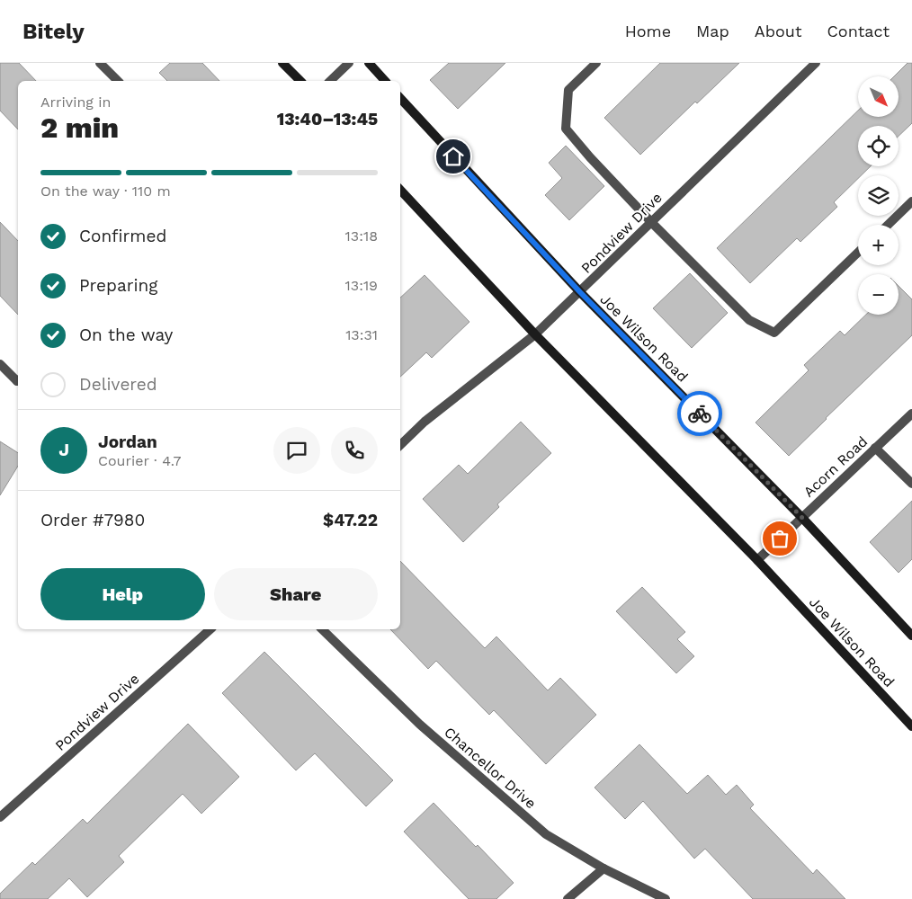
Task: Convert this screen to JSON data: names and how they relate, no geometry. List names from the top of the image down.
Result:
{
  "streets": {
    "main road": ["Joe Wilson Road"],
    "street": ["Pondview Drive", "Acorn Road", "Chancellor Drive"]
  },
  "crossings": [
    ["Pondview Drive", "Joe Wilson Road"],
    ["Joe Wilson Road", "Acorn Road"]
  ],
  "north": "bottom right",
  "page": {
    "header": "Bitely",
    "nav": [
      "Home",
      "Map",
      "About",
      "Contact"
    ],
    "map_buttons": ["+", "−"],
    "heading": ["2 min", "Arriving in", "13:40–13:45"],
    "panel": [
      "Jordan",
      "Courier · 4.7",
      "Order #7980",
      "$47.22"
    ],
    "bar": "On the way · 110 m",
    "list": [
      ["Confirmed", "13:18"],
      ["Preparing", "13:19"],
      ["On the way", "13:31"],
      "Delivered"
    ],
    "round": "J",
    "buttons": ["Help", "Share"]
  }
}
